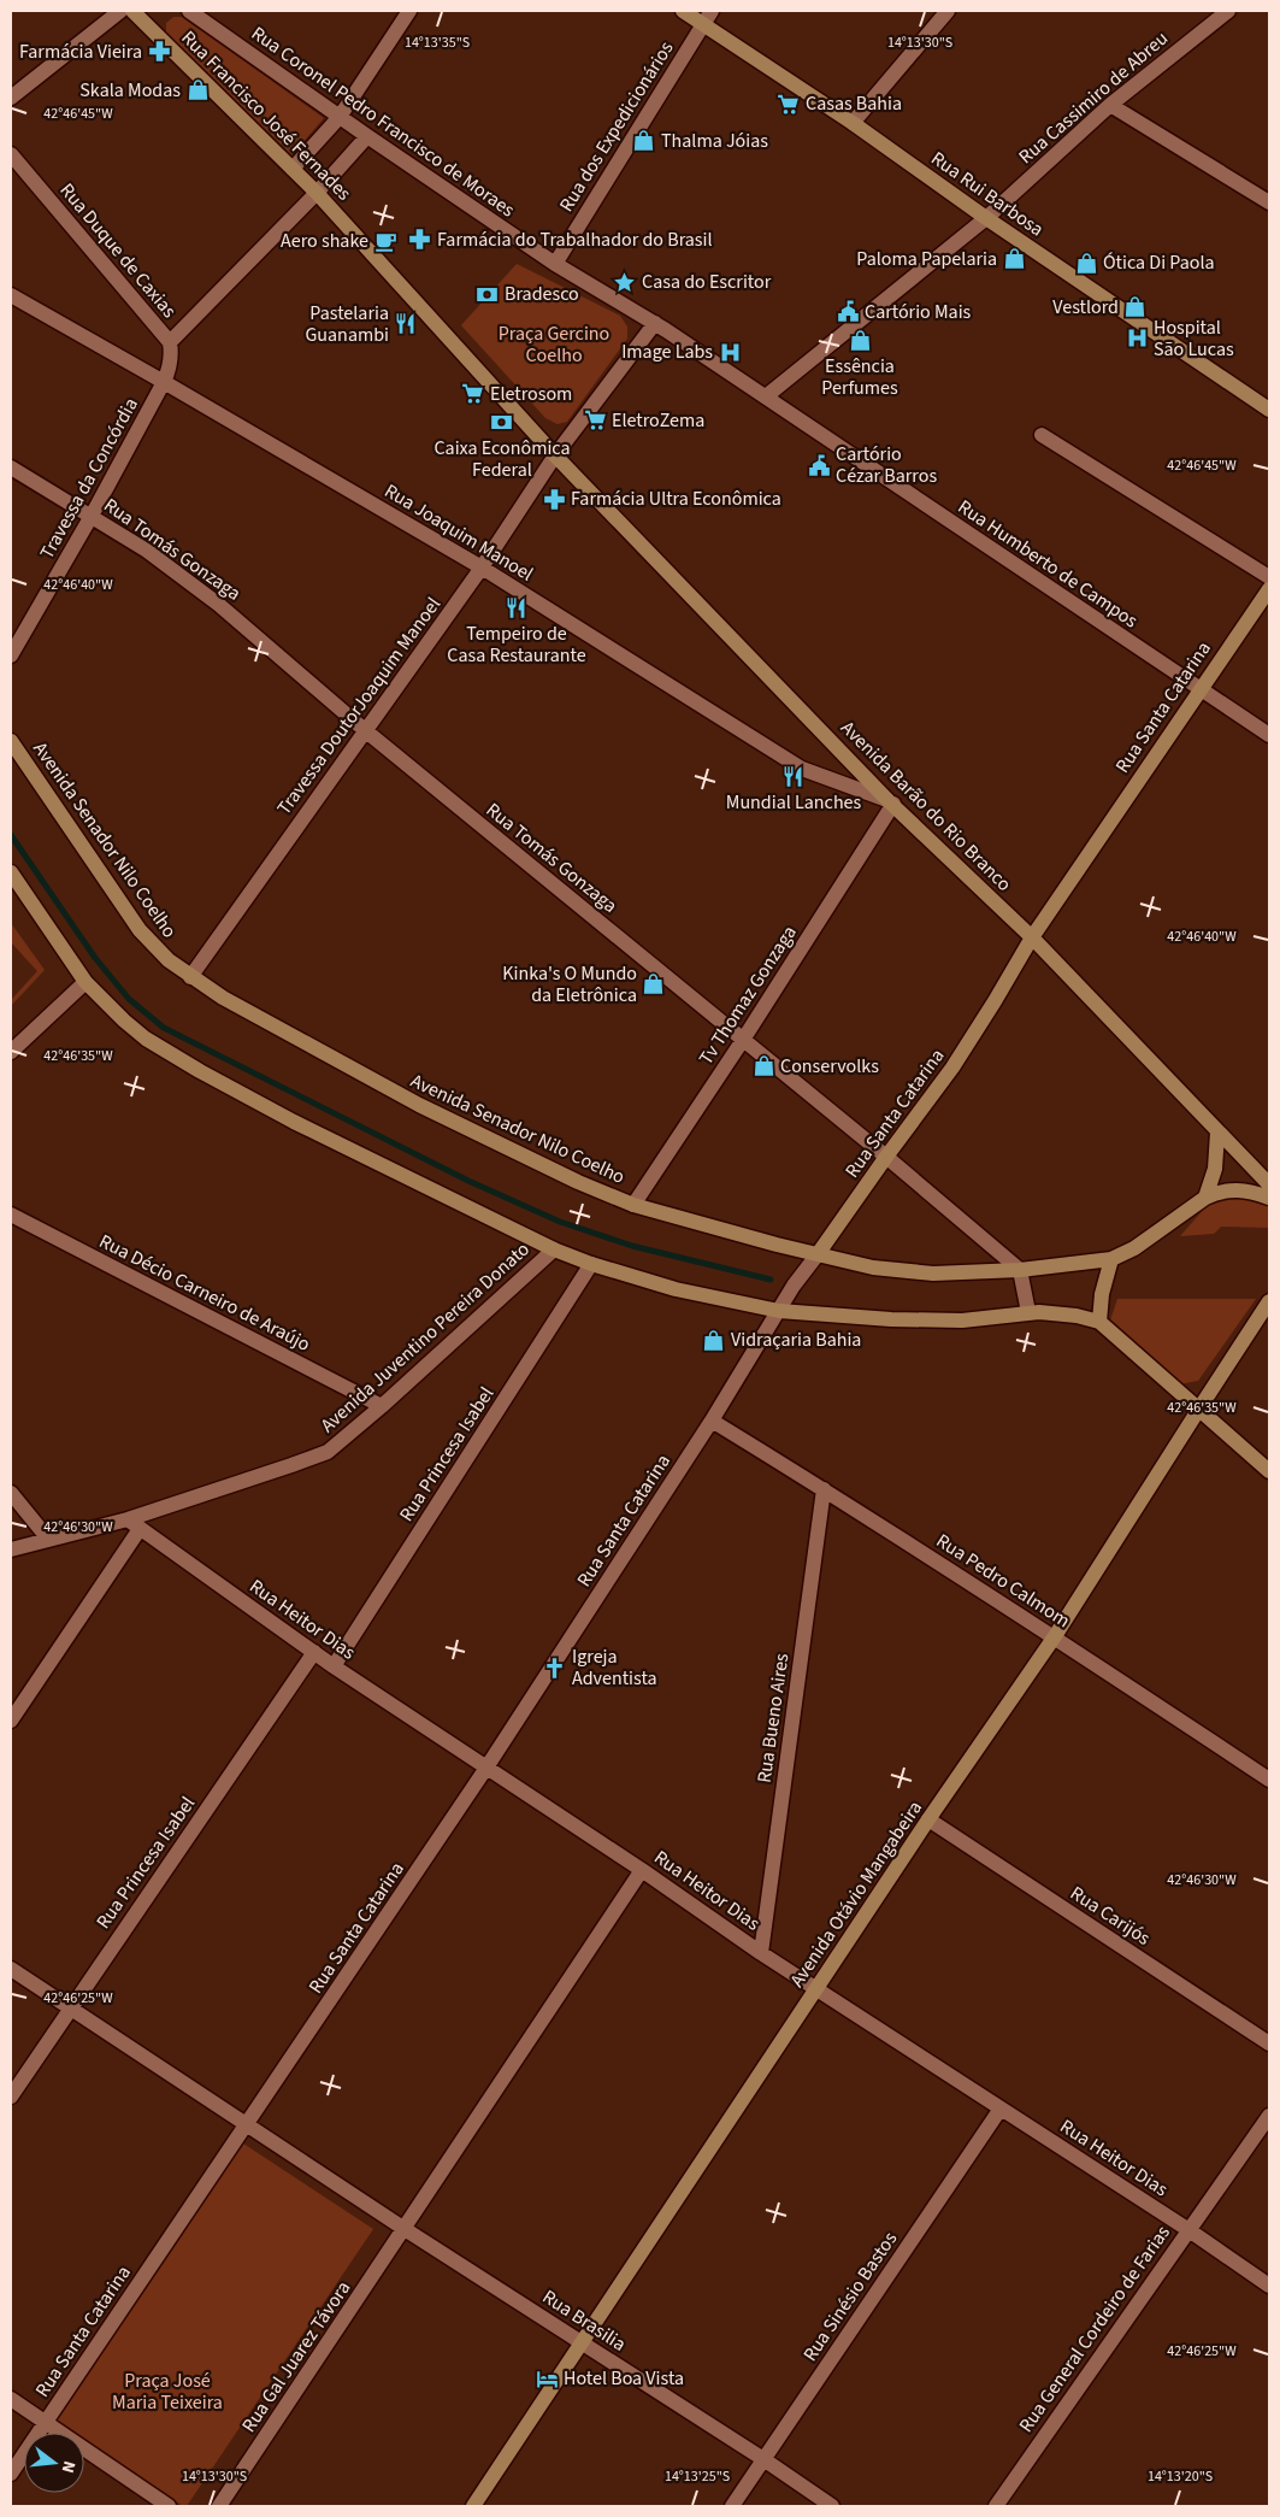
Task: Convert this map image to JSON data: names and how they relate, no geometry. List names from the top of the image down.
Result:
{
  "streets": {
    "main road": [
      "Rua Francisco José Fernades",
      "Rua Rui Barbosa",
      "Rua Santa Catarina",
      "Avenida Barão do Rio Branco",
      "Avenida Senador Nilo Coelho",
      "Avenida Otávio Mangabeira"
    ],
    "street": [
      "Rua Cassimiro de Abreu",
      "Rua Coronel Pedro Francisco de Moraes",
      "Rua dos Expedicionários",
      "Rua Duque de Caxias",
      "Travessa da Concórdia",
      "Rua Joaquim Manoel",
      "Rua Tomás Gonzaga",
      "Rua Humberto de Campos",
      "Travessa DoutorJoaquim Manoel",
      "Tv Thomaz Gonzaga",
      "Rua Décio Carneiro de Araújo",
      "Avenida Juventino Pereira Donato",
      "Rua Princesa Isabel",
      "Rua Pedro Calmom",
      "Rua Heitor Dias",
      "Rua Bueno Aires",
      "Rua Carijós",
      "Rua Sinésio Bastos",
      "Rua Brasilia",
      "Rua General Cordeiro de Farias",
      "Rua Gal Juarez Távora"
    ]
  },
  "crossings": [
    ["Rua Cassimiro de Abreu", "Rua Rui Barbosa"],
    ["Rua Cassimiro de Abreu", "Rua Humberto de Campos"],
    ["Rua Francisco José Fernades", "Travessa DoutorJoaquim Manoel"],
    ["Rua Francisco José Fernades", "Avenida Barão do Rio Branco"],
    ["Rua Coronel Pedro Francisco de Moraes", "Rua dos Expedicionários"],
    ["Rua dos Expedicionários", "Rua Rui Barbosa"],
    ["Rua Duque de Caxias", "Travessa da Concórdia"],
    ["Rua Duque de Caxias", "Rua Joaquim Manoel"],
    ["Travessa da Concórdia", "Rua Joaquim Manoel"],
    ["Travessa da Concórdia", "Rua Tomás Gonzaga"],
    ["Rua Joaquim Manoel", "Travessa DoutorJoaquim Manoel"],
    ["Rua Joaquim Manoel", "Avenida Barão do Rio Branco"],
    ["Rua Joaquim Manoel", "Tv Thomaz Gonzaga"],
    ["Rua Tomás Gonzaga", "Travessa DoutorJoaquim Manoel"],
    ["Rua Tomás Gonzaga", "Rua Santa Catarina"],
    ["Rua Tomás Gonzaga", "Avenida Senador Nilo Coelho"],
    ["Rua Tomás Gonzaga", "Tv Thomaz Gonzaga"],
    ["Rua Humberto de Campos", "Rua Santa Catarina"],
    ["Travessa DoutorJoaquim Manoel", "Avenida Barão do Rio Branco"],
    ["Travessa DoutorJoaquim Manoel", "Avenida Senador Nilo Coelho"],
    ["Rua Santa Catarina", "Avenida Barão do Rio Branco"],
    ["Rua Santa Catarina", "Avenida Senador Nilo Coelho"],
    ["Rua Santa Catarina", "Rua Pedro Calmom"],
    ["Rua Santa Catarina", "Rua Heitor Dias"],
    ["Rua Santa Catarina", "Rua Brasilia"],
    ["Avenida Barão do Rio Branco", "Tv Thomaz Gonzaga"],
    ["Avenida Senador Nilo Coelho", "Tv Thomaz Gonzaga"],
    ["Rua Décio Carneiro de Araújo", "Avenida Juventino Pereira Donato"],
    ["Avenida Juventino Pereira Donato", "Rua Heitor Dias"],
    ["Rua Princesa Isabel", "Rua Heitor Dias"],
    ["Rua Princesa Isabel", "Rua Brasilia"],
    ["Rua Pedro Calmom", "Rua Bueno Aires"],
    ["Rua Pedro Calmom", "Avenida Otávio Mangabeira"],
    ["Rua Heitor Dias", "Rua Bueno Aires"],
    ["Rua Heitor Dias", "Avenida Otávio Mangabeira"],
    ["Rua Heitor Dias", "Rua Sinésio Bastos"],
    ["Rua Heitor Dias", "Rua General Cordeiro de Farias"],
    ["Rua Heitor Dias", "Rua Gal Juarez Távora"],
    ["Avenida Otávio Mangabeira", "Rua Carijós"],
    ["Avenida Otávio Mangabeira", "Rua Brasilia"],
    ["Rua Sinésio Bastos", "Rua Brasilia"],
    ["Rua Brasilia", "Rua Gal Juarez Távora"]
  ],
  "parks": ["Praça Gercino Coelho", "Praça José Maria Teixeira"],
  "places": {
    "pharmacy": ["Farmácia Vieira", "Farmácia do Trabalhador do Brasil", "Farmácia Ultra Econômica"],
    "shop": [
      "Skala Modas",
      "Thalma Jóias",
      "Paloma Papelaria",
      "Ótica Di Paola",
      "Vestlord",
      "Essência Perfumes",
      "Kinka's O Mundo da Eletrônica",
      "Conservolks",
      "Vidraçaria Bahia"
    ],
    "supermarket": ["Casas Bahia", "Eletrosom", "EletroZema"],
    "cafe": ["Aero shake"],
    "place": ["Casa do Escritor"],
    "bank": ["Bradesco", "Caixa Econômica Federal"],
    "public building": ["Cartório Mais", "Cartório Cézar Barros"],
    "restaurant": ["Pastelaria Guanambi", "Tempeiro de Casa Restaurante", "Mundial Lanches"],
    "hospital": ["Hospital São Lucas", "Image Labs"],
    "church": ["Igreja Adventista"],
    "hotel": ["Hotel Boa Vista"]
  },
  "north": "right",
  "coordinates": [
    "14°13'35\"S",
    "14°13'30\"S",
    "42°46'45\"W",
    "42°46'40\"W",
    "42°46'35\"W",
    "42°46'30\"W",
    "42°46'25\"W",
    "14°13'25\"S",
    "14°13'20\"S"
  ]
}
